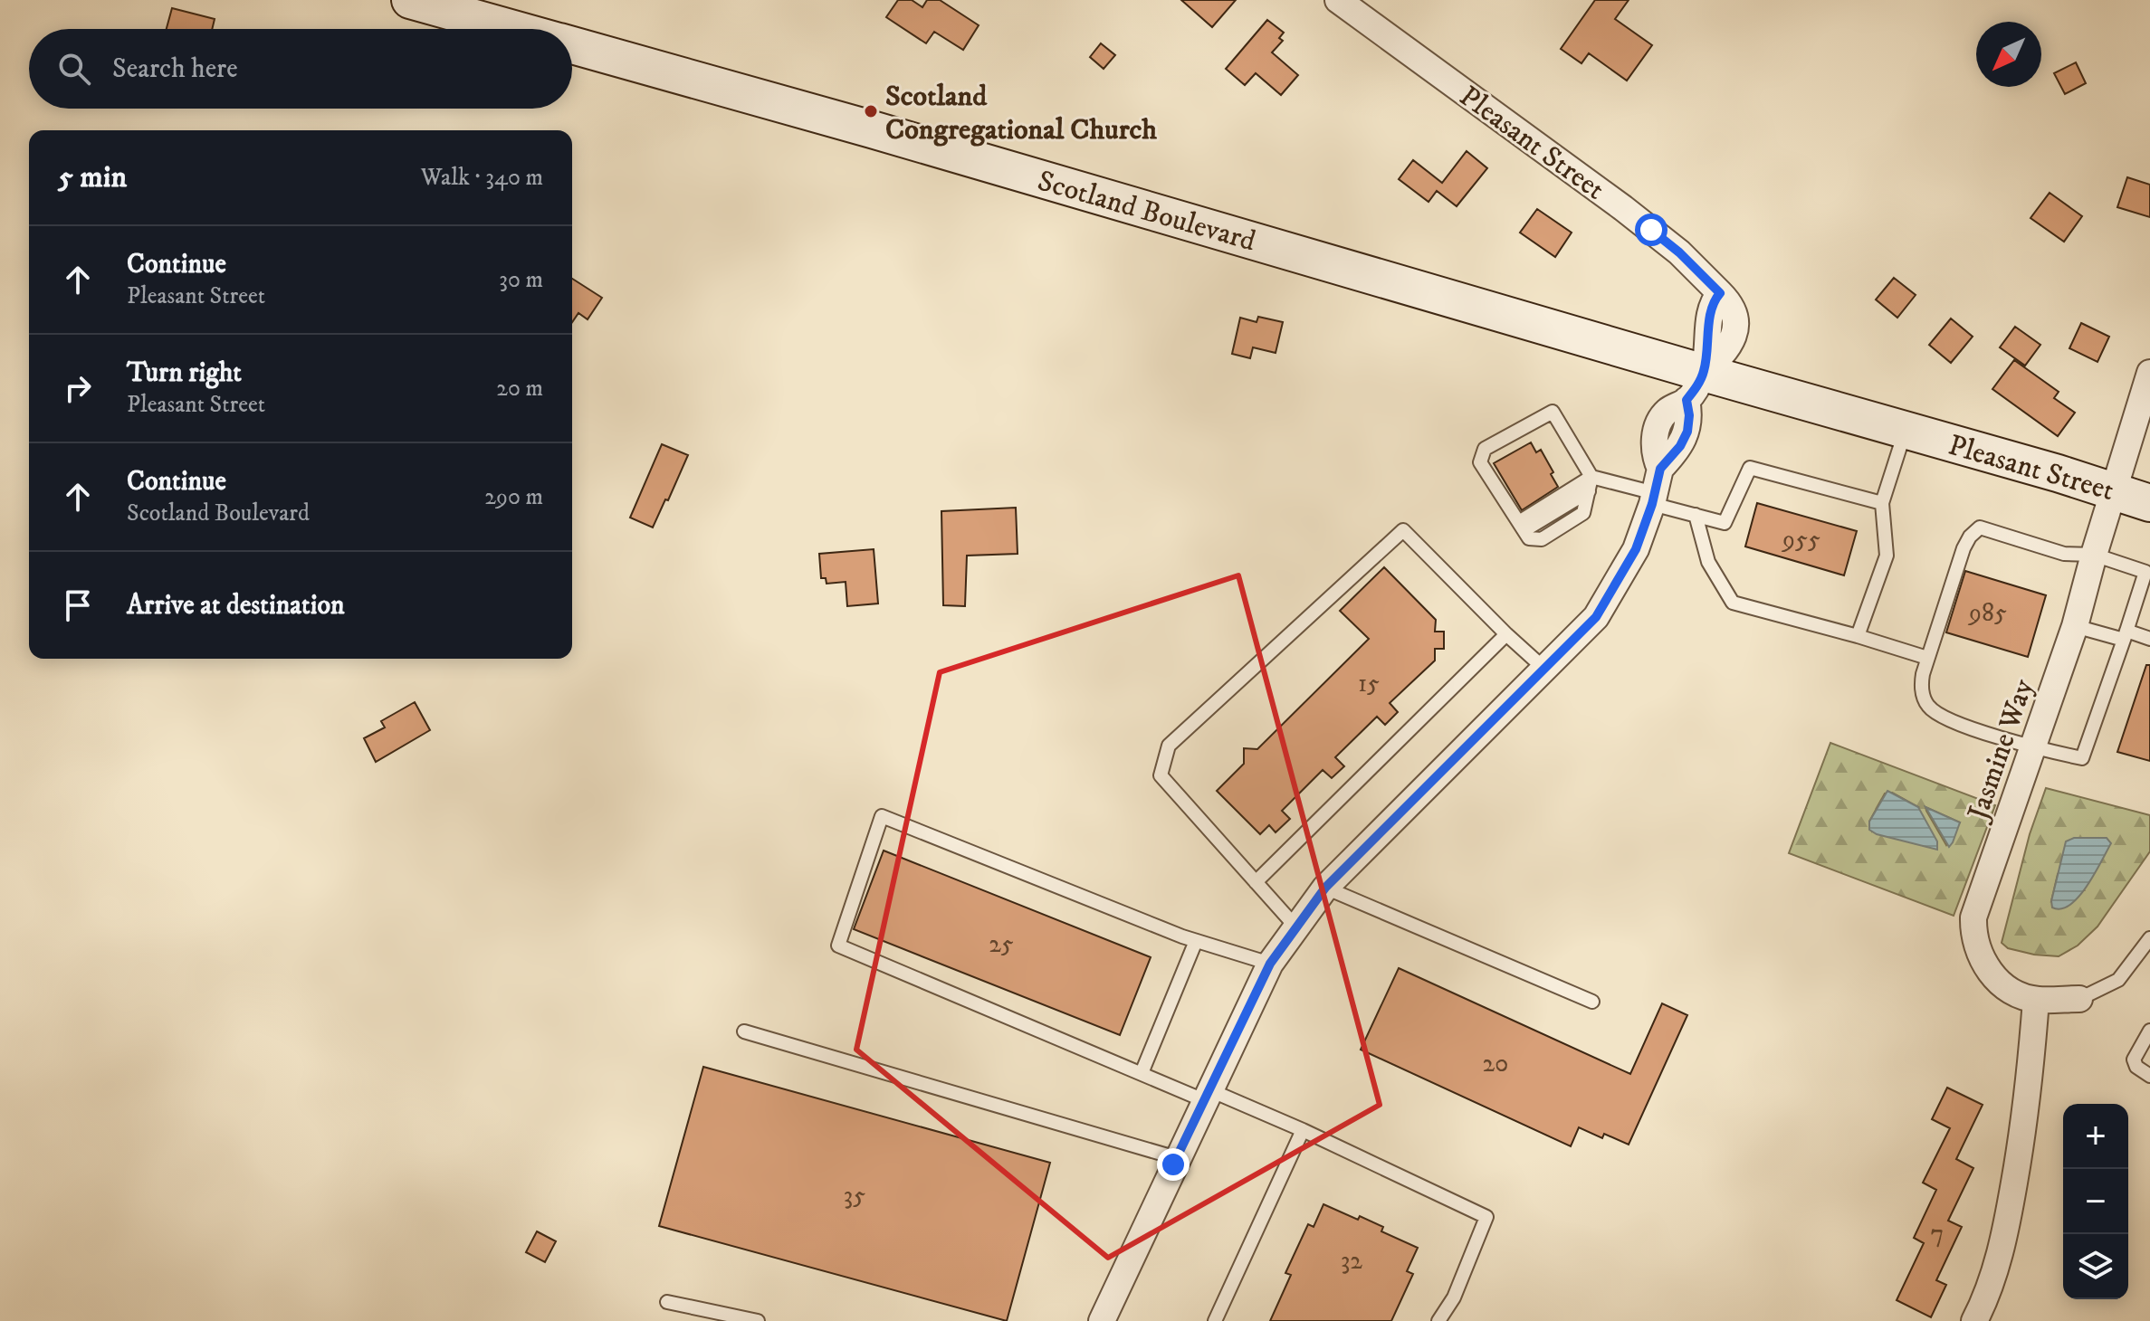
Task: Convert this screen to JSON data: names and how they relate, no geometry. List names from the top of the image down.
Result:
{
  "streets": {
    "main road": ["Pleasant Street", "Scotland Boulevard"],
    "street": ["Jasmine Way"]
  },
  "crossings": [
    ["Pleasant Street", "Scotland Boulevard"],
    ["Pleasant Street", "Jasmine Way"]
  ],
  "places": ["Scotland Congregational Church"],
  "house_numbers": [
    "955",
    "985",
    "15",
    "25",
    "20",
    "35",
    "7",
    "32"
  ],
  "north": "bottom left",
  "page": {
    "search": "Search here",
    "heading": ["5 min", "Walk · 340 m"],
    "list": [
      ["Continue", "Pleasant Street", "30 m"],
      ["Turn right", "Pleasant Street", "20 m"],
      ["Continue", "Scotland Boulevard", "290 m"],
      "Arrive at destination"
    ],
    "map_buttons": ["+", "−"]
  }
}
